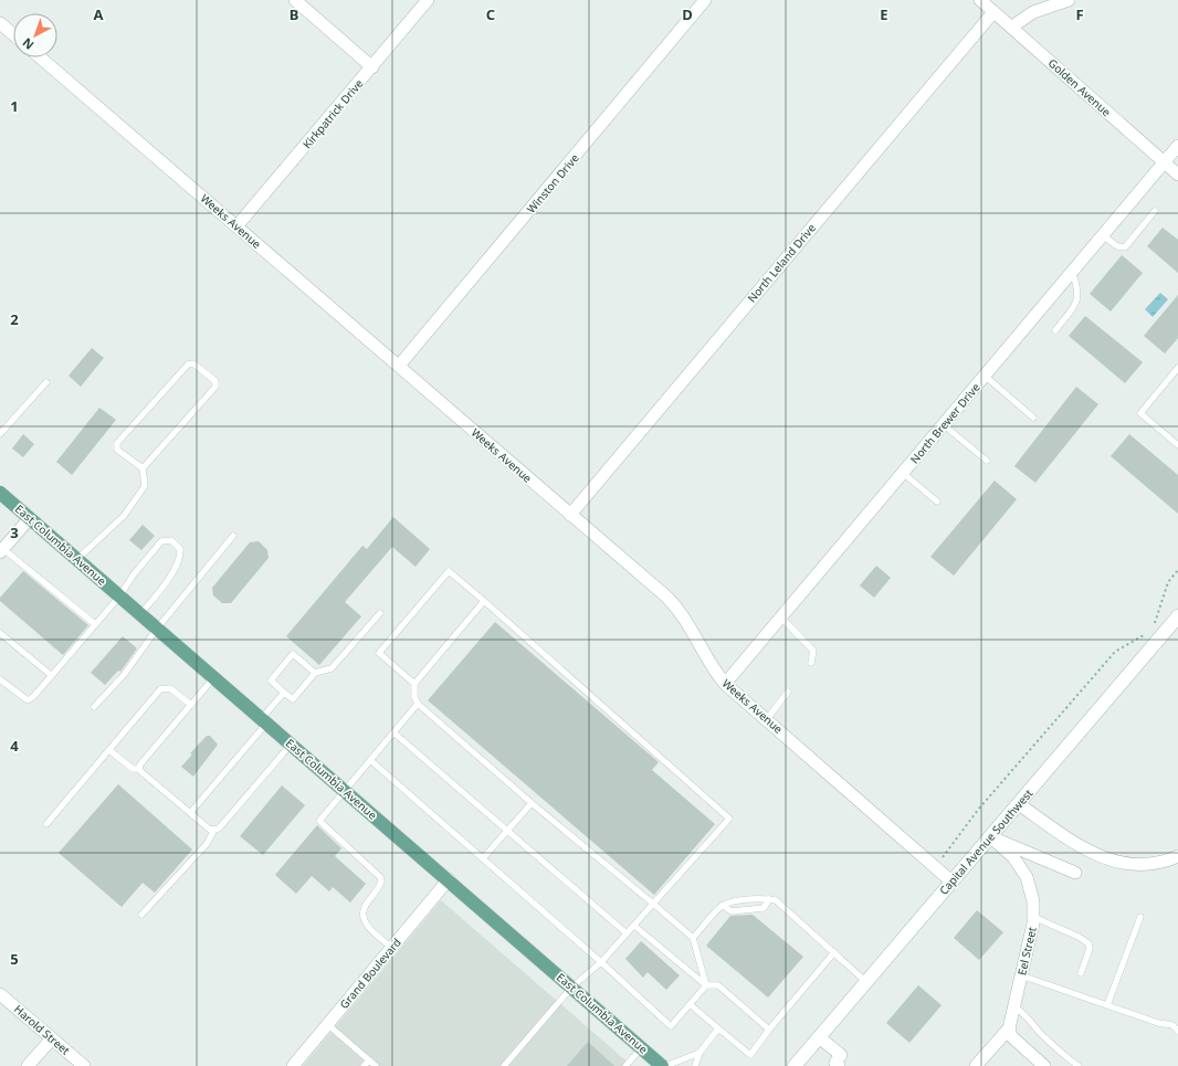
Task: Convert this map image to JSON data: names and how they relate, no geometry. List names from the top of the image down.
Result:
{
  "streets": {
    "main road": ["East Columbia Avenue", "Capital Avenue Southwest"],
    "street": [
      "Golden Avenue",
      "Kirkpatrick Drive",
      "Winston Drive",
      "Weeks Avenue",
      "North Leland Drive",
      "North Brewer Drive",
      "Eel Street",
      "Grand Boulevard",
      "Harold Street"
    ]
  },
  "crossings": [
    ["Golden Avenue", "North Leland Drive"],
    ["Golden Avenue", "North Brewer Drive"],
    ["Kirkpatrick Drive", "Weeks Avenue"],
    ["Winston Drive", "Weeks Avenue"],
    ["Weeks Avenue", "North Leland Drive"],
    ["Weeks Avenue", "North Brewer Drive"],
    ["Weeks Avenue", "Capital Avenue Southwest"],
    ["East Columbia Avenue", "Grand Boulevard"],
    ["Capital Avenue Southwest", "Eel Street"]
  ],
  "north": "bottom left",
  "grid": {
    "columns": [
      "A",
      "B",
      "C",
      "D",
      "E",
      "F"
    ],
    "rows": [
      "1",
      "2",
      "3",
      "4",
      "5"
    ]
  }
}
